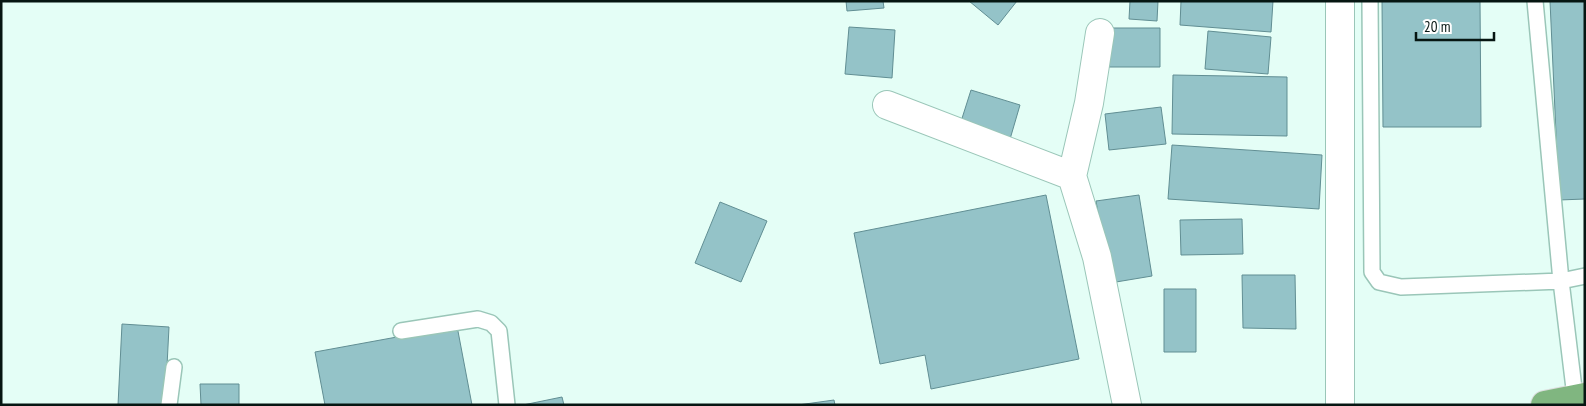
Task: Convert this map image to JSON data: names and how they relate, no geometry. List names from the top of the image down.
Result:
{
  "scale_bar": "20 m"
}
